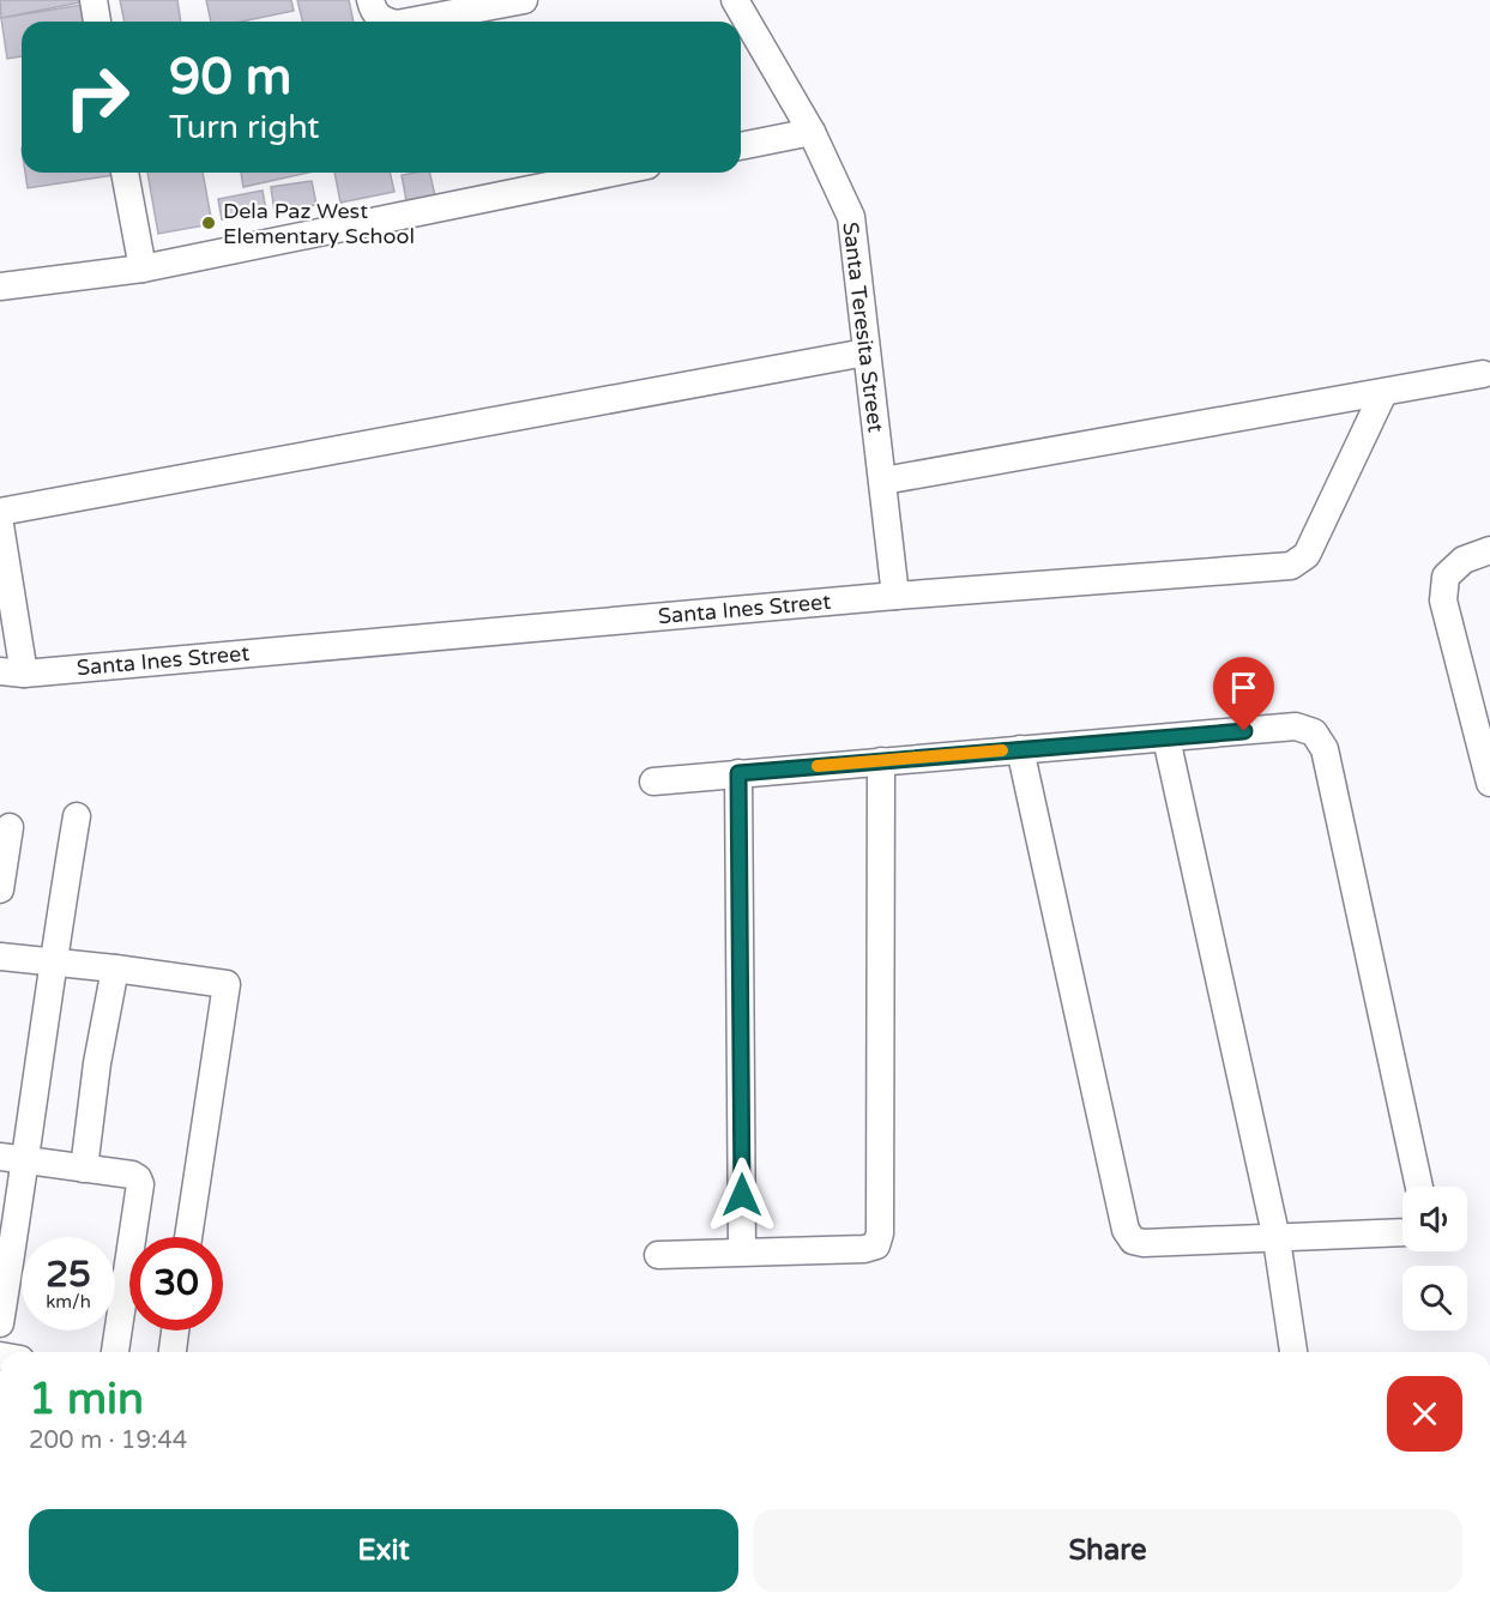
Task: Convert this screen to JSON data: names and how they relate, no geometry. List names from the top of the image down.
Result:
{
  "streets": {
    "street": ["Santa Teresita Street", "Santa Ines Street"]
  },
  "crossings": [
    ["Santa Teresita Street", "Santa Ines Street"]
  ],
  "places": ["Dela Paz West Elementary School"],
  "page": {
    "turn": ["90 m", "Turn right"],
    "speed": "25 km/h",
    "limit": "30",
    "heading": ["1 min", "200 m · 19:44"],
    "buttons": ["Exit", "Share"]
  }
}
